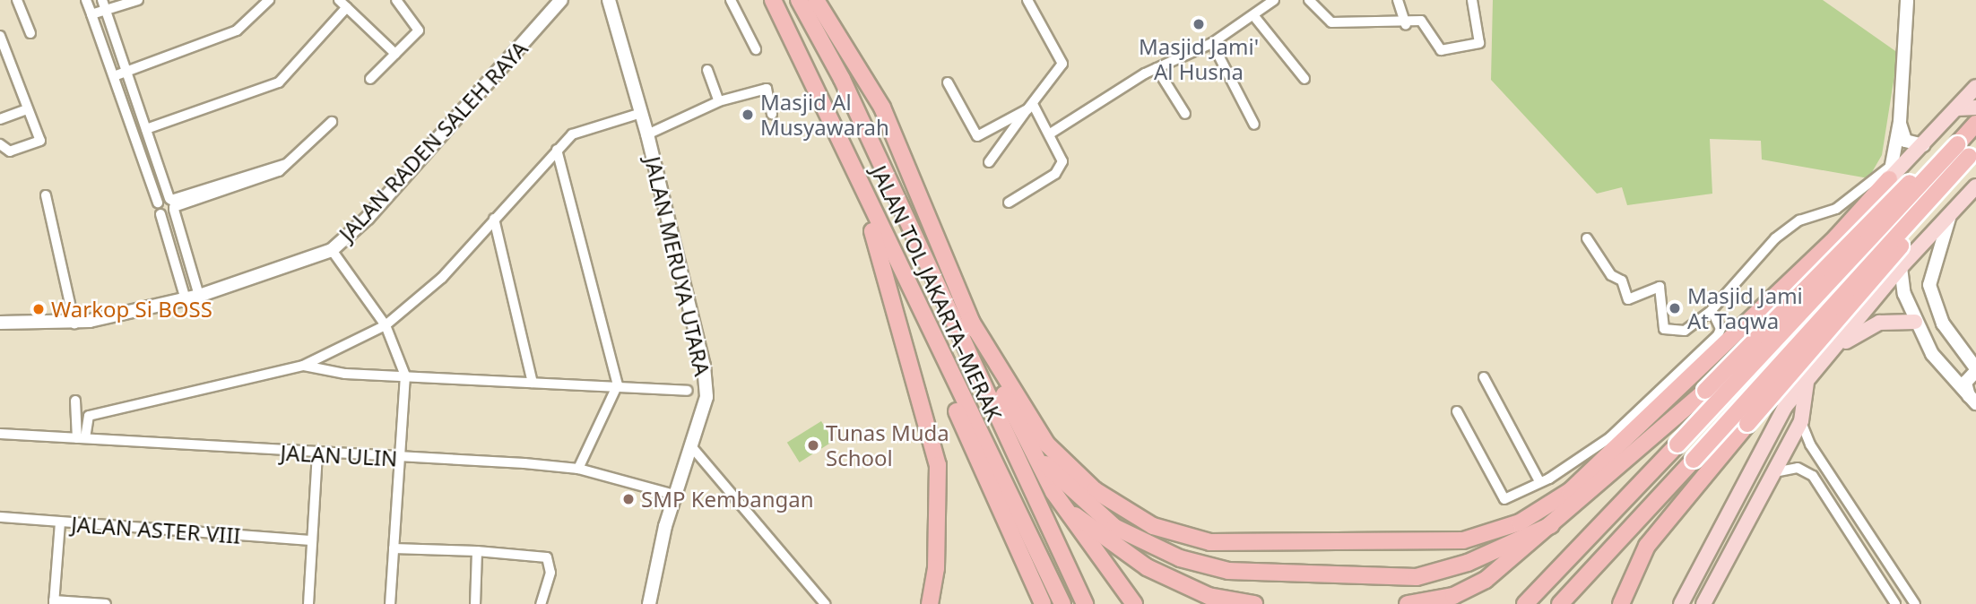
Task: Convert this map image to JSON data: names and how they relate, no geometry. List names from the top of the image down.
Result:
{
  "streets": {
    "highway": ["JALAN TOL JAKARTA–MERAK"],
    "main road": ["JALAN RADEN SALEH RAYA", "JALAN MERUYA UTARA"],
    "street": ["JALAN ULIN", "JALAN ASTER VIII"]
  },
  "crossings": [
    ["JALAN MERUYA UTARA", "JALAN ULIN"]
  ],
  "places": [
    "Masjid Jami' Al Husna",
    "Masjid Al Musyawarah",
    "Masjid Jami At Taqwa",
    "Warkop Si BOSS",
    "Tunas Muda School",
    "SMP Kembangan"
  ]
}
